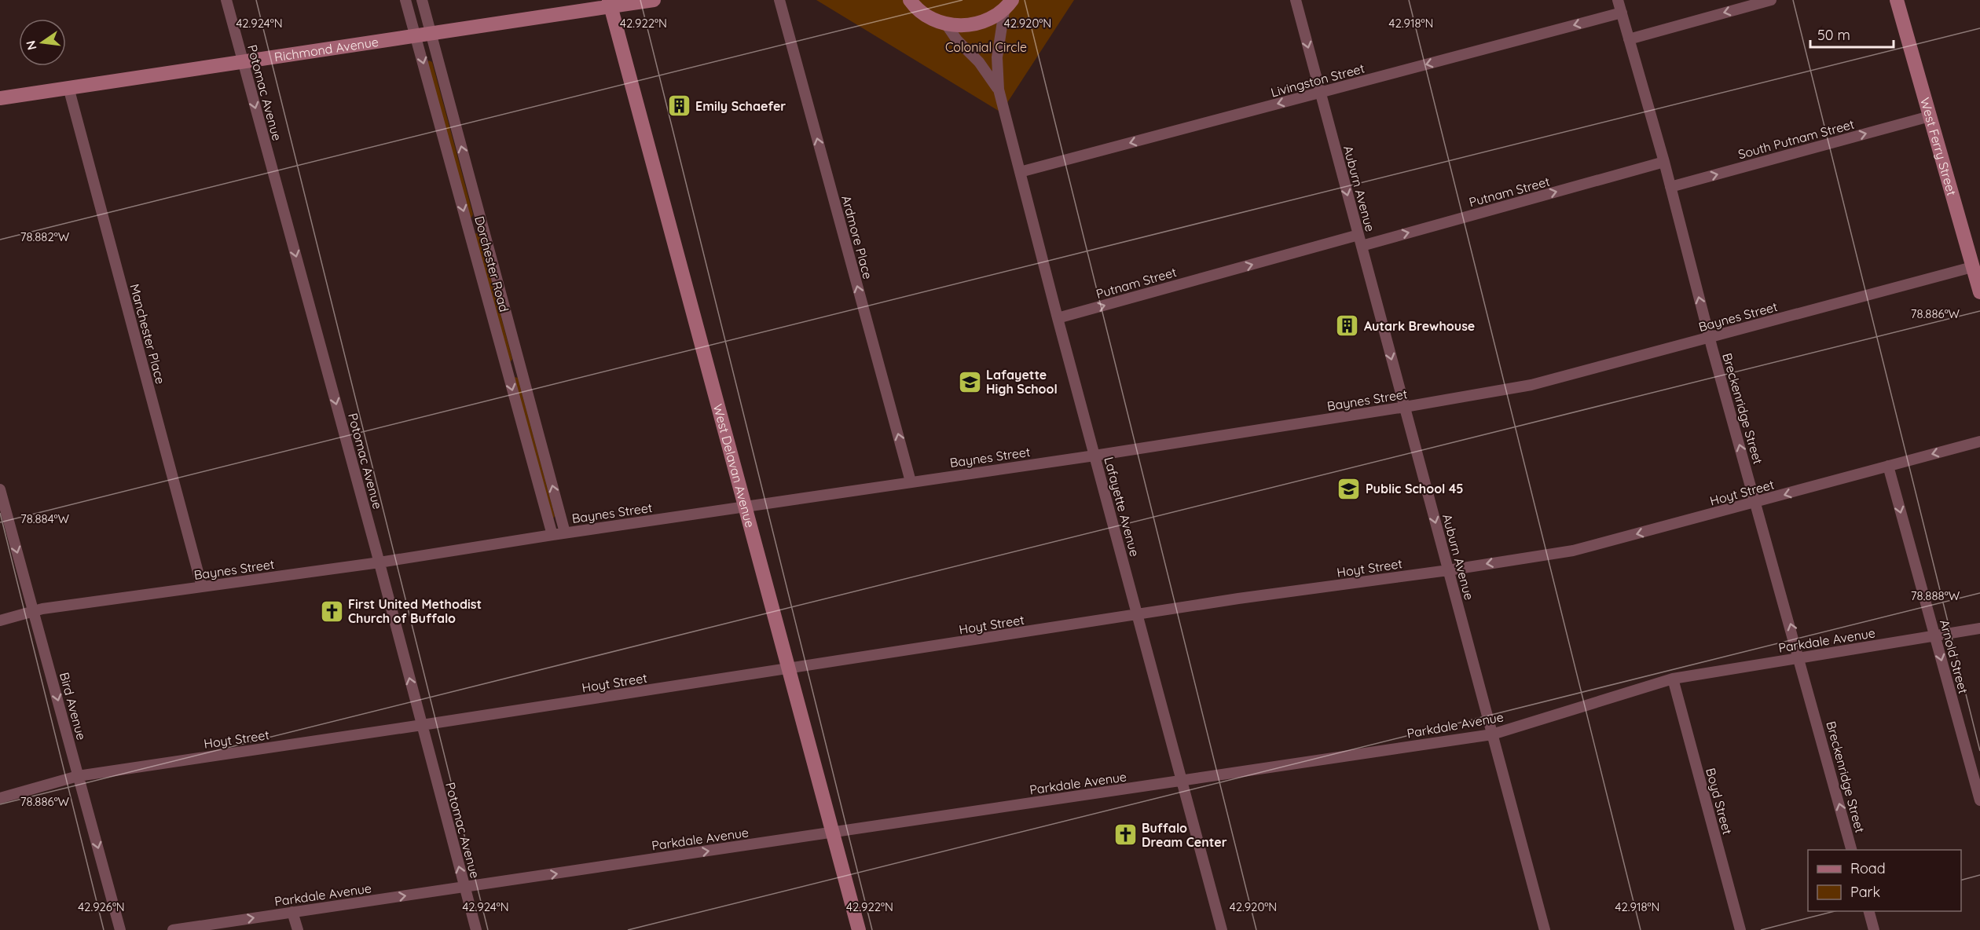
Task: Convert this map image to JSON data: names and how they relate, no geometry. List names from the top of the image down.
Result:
{
  "streets": {
    "street": [
      "Richmond Avenue",
      "Livingston Street",
      "Potomac Avenue",
      "South Putnam Street",
      "West Ferry Street",
      "Auburn Avenue",
      "Putnam Street",
      "Ardmore Place",
      "Dorchester Road",
      "Baynes Street",
      "Manchester Place",
      "Breckenridge Street",
      "West Delavan Avenue",
      "Hoyt Street",
      "Lafayette Avenue",
      "Parkdale Avenue",
      "Arnold Street",
      "Bird Avenue",
      "Boyd Street"
    ]
  },
  "crossings": [
    ["Richmond Avenue", "Potomac Avenue"],
    ["Richmond Avenue", "Dorchester Road"],
    ["Richmond Avenue", "Manchester Place"],
    ["Richmond Avenue", "West Delavan Avenue"],
    ["Livingston Street", "Auburn Avenue"],
    ["Livingston Street", "Breckenridge Street"],
    ["Livingston Street", "Lafayette Avenue"],
    ["Potomac Avenue", "Baynes Street"],
    ["Potomac Avenue", "Hoyt Street"],
    ["Potomac Avenue", "Parkdale Avenue"],
    ["South Putnam Street", "West Ferry Street"],
    ["South Putnam Street", "Breckenridge Street"],
    ["West Ferry Street", "Baynes Street"],
    ["Auburn Avenue", "Putnam Street"],
    ["Auburn Avenue", "Baynes Street"],
    ["Auburn Avenue", "Hoyt Street"],
    ["Auburn Avenue", "Parkdale Avenue"],
    ["Putnam Street", "Breckenridge Street"],
    ["Putnam Street", "Lafayette Avenue"],
    ["Ardmore Place", "Baynes Street"],
    ["Dorchester Road", "Baynes Street"],
    ["Baynes Street", "Manchester Place"],
    ["Baynes Street", "Breckenridge Street"],
    ["Baynes Street", "West Delavan Avenue"],
    ["Baynes Street", "Lafayette Avenue"],
    ["Baynes Street", "Bird Avenue"],
    ["Breckenridge Street", "Hoyt Street"],
    ["Breckenridge Street", "Parkdale Avenue"],
    ["West Delavan Avenue", "Hoyt Street"],
    ["West Delavan Avenue", "Parkdale Avenue"],
    ["Hoyt Street", "Lafayette Avenue"],
    ["Hoyt Street", "Arnold Street"],
    ["Hoyt Street", "Bird Avenue"],
    ["Lafayette Avenue", "Parkdale Avenue"],
    ["Parkdale Avenue", "Arnold Street"],
    ["Parkdale Avenue", "Boyd Street"]
  ],
  "one_way": [
    "Livingston Street",
    "South Putnam Street",
    "Auburn Avenue",
    "Putnam Street",
    "Ardmore Place",
    "Breckenridge Street",
    "Parkdale Avenue",
    "Arnold Street",
    "Bird Avenue"
  ],
  "parks": ["Colonial Circle"],
  "places": {
    "building": ["Emily Schaefer", "Autark Brewhouse"],
    "school or university": ["Lafayette High School", "Public School 45"],
    "church": ["First United Methodist Church of Buffalo", "Buffalo Dream Center"]
  },
  "legend": ["Road", "Park"],
  "scale_bar": "50 m",
  "north": "left",
  "coordinates": [
    "42.924°N",
    "42.922°N",
    "42.920°N",
    "42.918°N",
    "78.882°W",
    "78.886°W",
    "78.884°W",
    "78.888°W",
    "42.926°N"
  ]
}
